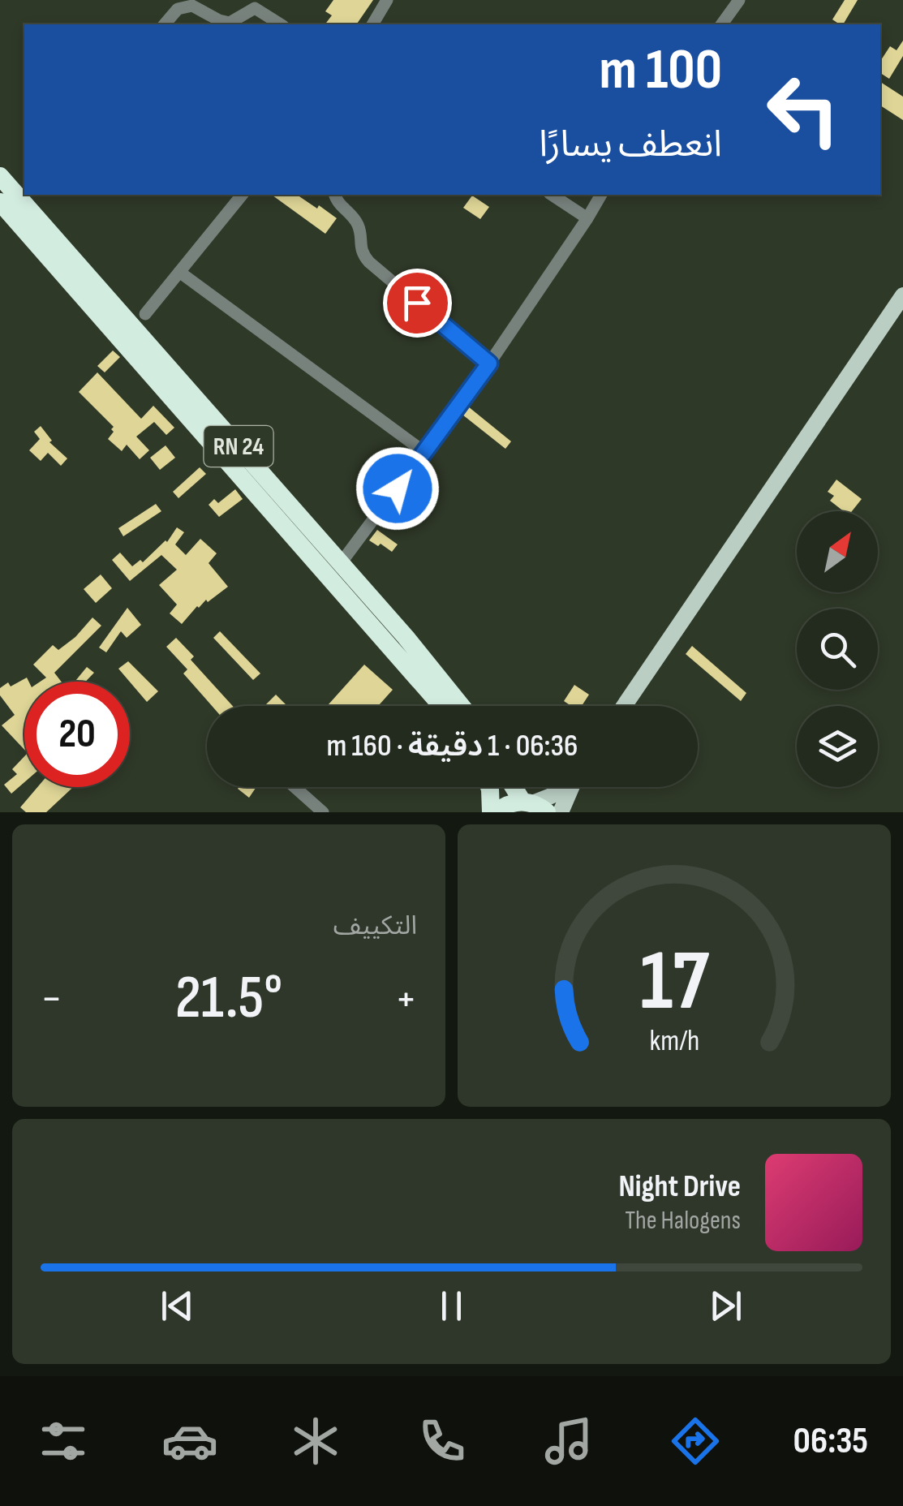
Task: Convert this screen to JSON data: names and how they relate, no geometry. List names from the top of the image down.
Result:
{
  "streets": {
    "highway": ["RN 24"]
  },
  "north": "top right",
  "page": {
    "turn": ["100 m", "انعطف يسارًا"],
    "limit": "20",
    "trip": "06:36 · 1 دقيقة · 160 m",
    "tile": "التكييف",
    "heat": ["−", "21.5°", "+"],
    "song": ["Night Drive", "The Halogens"],
    "tabs": "06:35",
    "gauge": ["17", "km/h"]
  }
}
